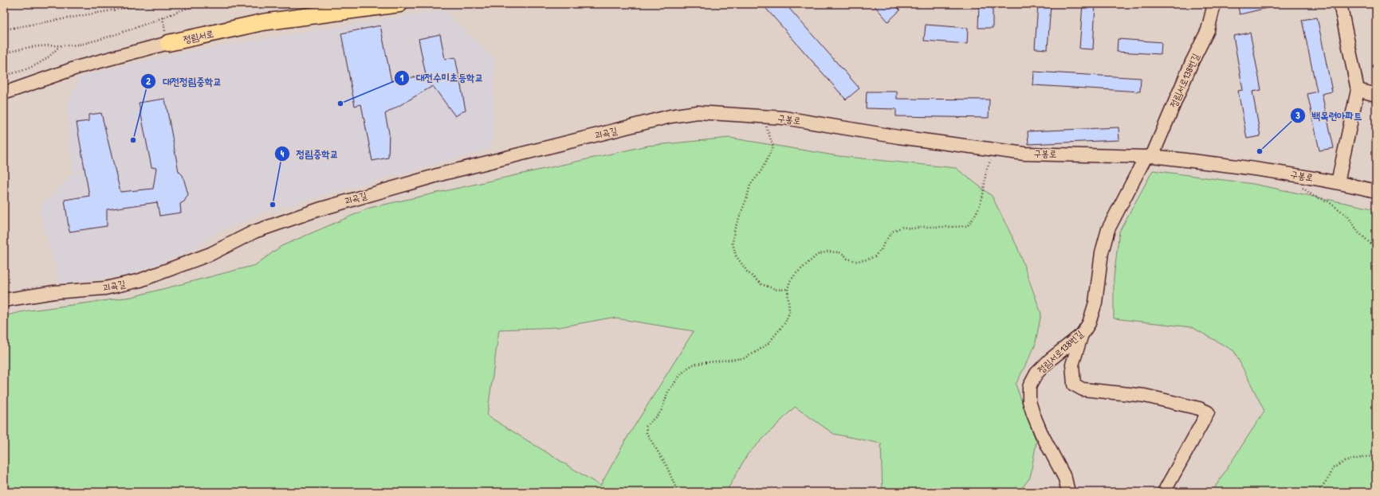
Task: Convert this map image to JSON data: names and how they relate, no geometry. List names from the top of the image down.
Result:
{
  "streets": {
    "main road": ["정림서로"],
    "street": ["정림서로138번길", "구봉로", "괴곡길"]
  },
  "crossings": [
    ["정림서로138번길", "구봉로"],
    ["구봉로", "괴곡길"]
  ],
  "places": [
    "대전수미초등학교",
    "대전정림중학교",
    "백목련아파트",
    "정림중학교"
  ]
}
